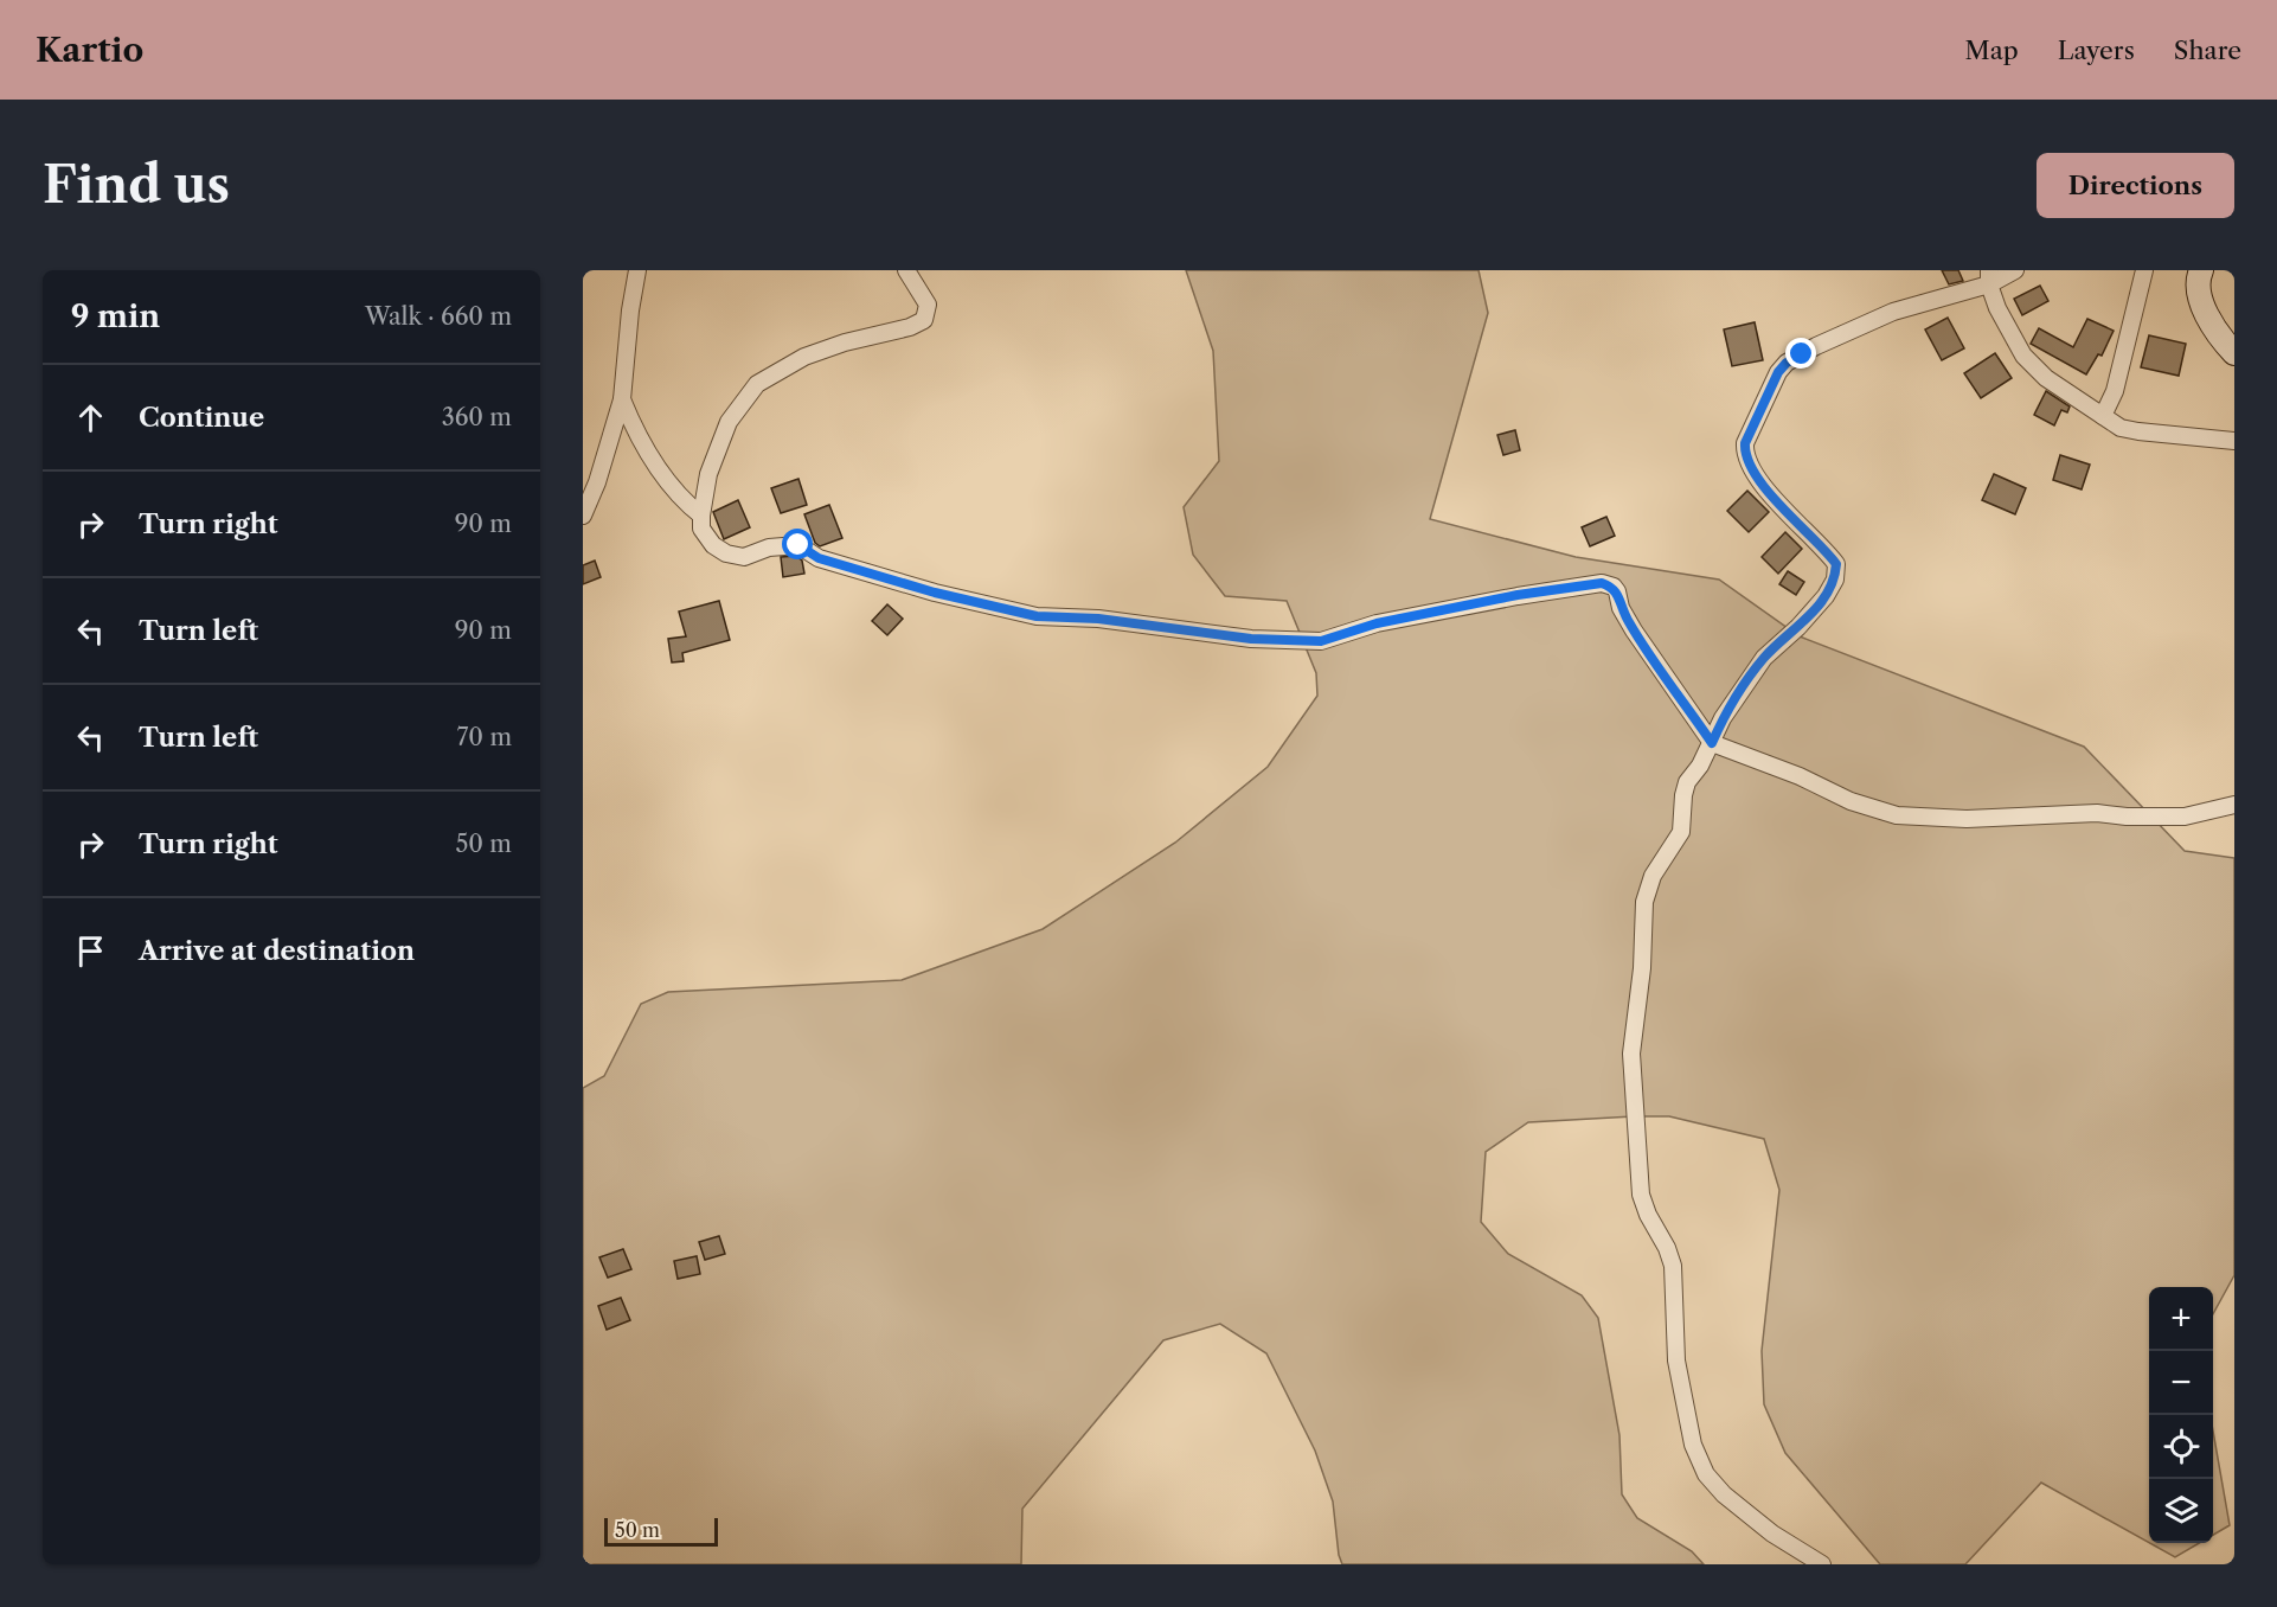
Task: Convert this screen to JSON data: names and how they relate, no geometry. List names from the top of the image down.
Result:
{
  "scale_bar": "50 m",
  "page": {
    "header": "Kartio",
    "nav": ["Map", "Layers", "Share"],
    "buttons": "Directions",
    "title": "Find us",
    "heading": ["9 min", "Walk · 660 m"],
    "list": [
      ["Continue", "360 m"],
      ["Turn right", "90 m"],
      ["Turn left", "90 m"],
      ["Turn left", "70 m"],
      ["Turn right", "50 m"],
      "Arrive at destination"
    ],
    "map_buttons": ["+", "−"],
    "scale": "50 m"
  }
}
